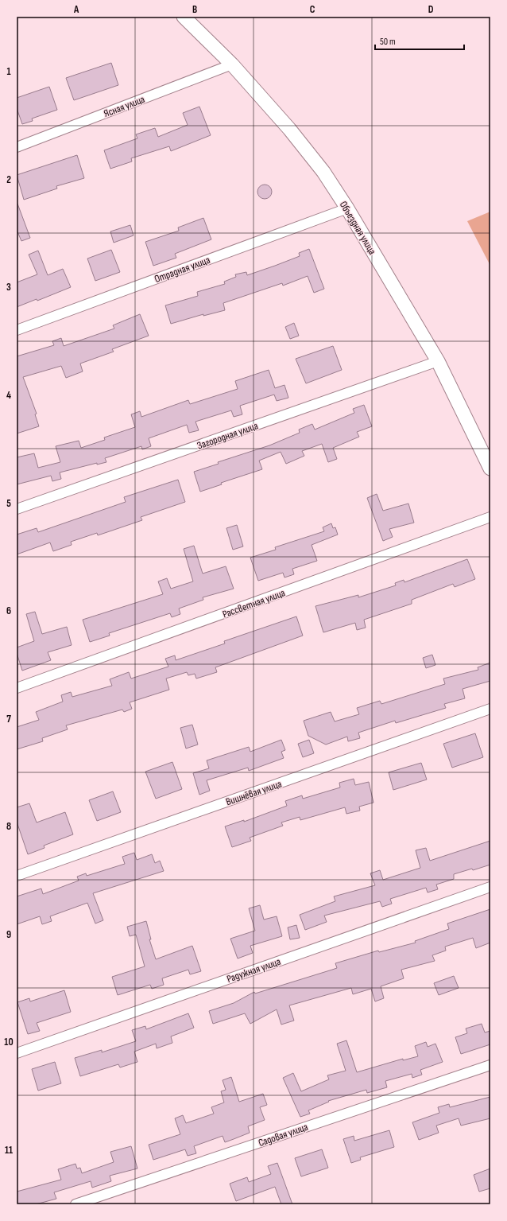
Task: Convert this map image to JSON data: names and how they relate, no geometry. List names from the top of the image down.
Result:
{
  "streets": {
    "main road": ["Объездная улица"],
    "street": [
      "Ясная улица",
      "Отрадная улица",
      "Загородная улица",
      "Рассветная улица",
      "Вишнёвая улица",
      "Радужная улица",
      "Садовая улица"
    ]
  },
  "crossings": [
    ["Ясная улица", "Объездная улица"],
    ["Объездная улица", "Отрадная улица"],
    ["Объездная улица", "Загородная улица"]
  ],
  "scale_bar": "50 m",
  "grid": {
    "columns": [
      "A",
      "B",
      "C",
      "D"
    ],
    "rows": [
      "1",
      "2",
      "3",
      "4",
      "5",
      "6",
      "7",
      "8",
      "9",
      "10",
      "11"
    ]
  }
}
